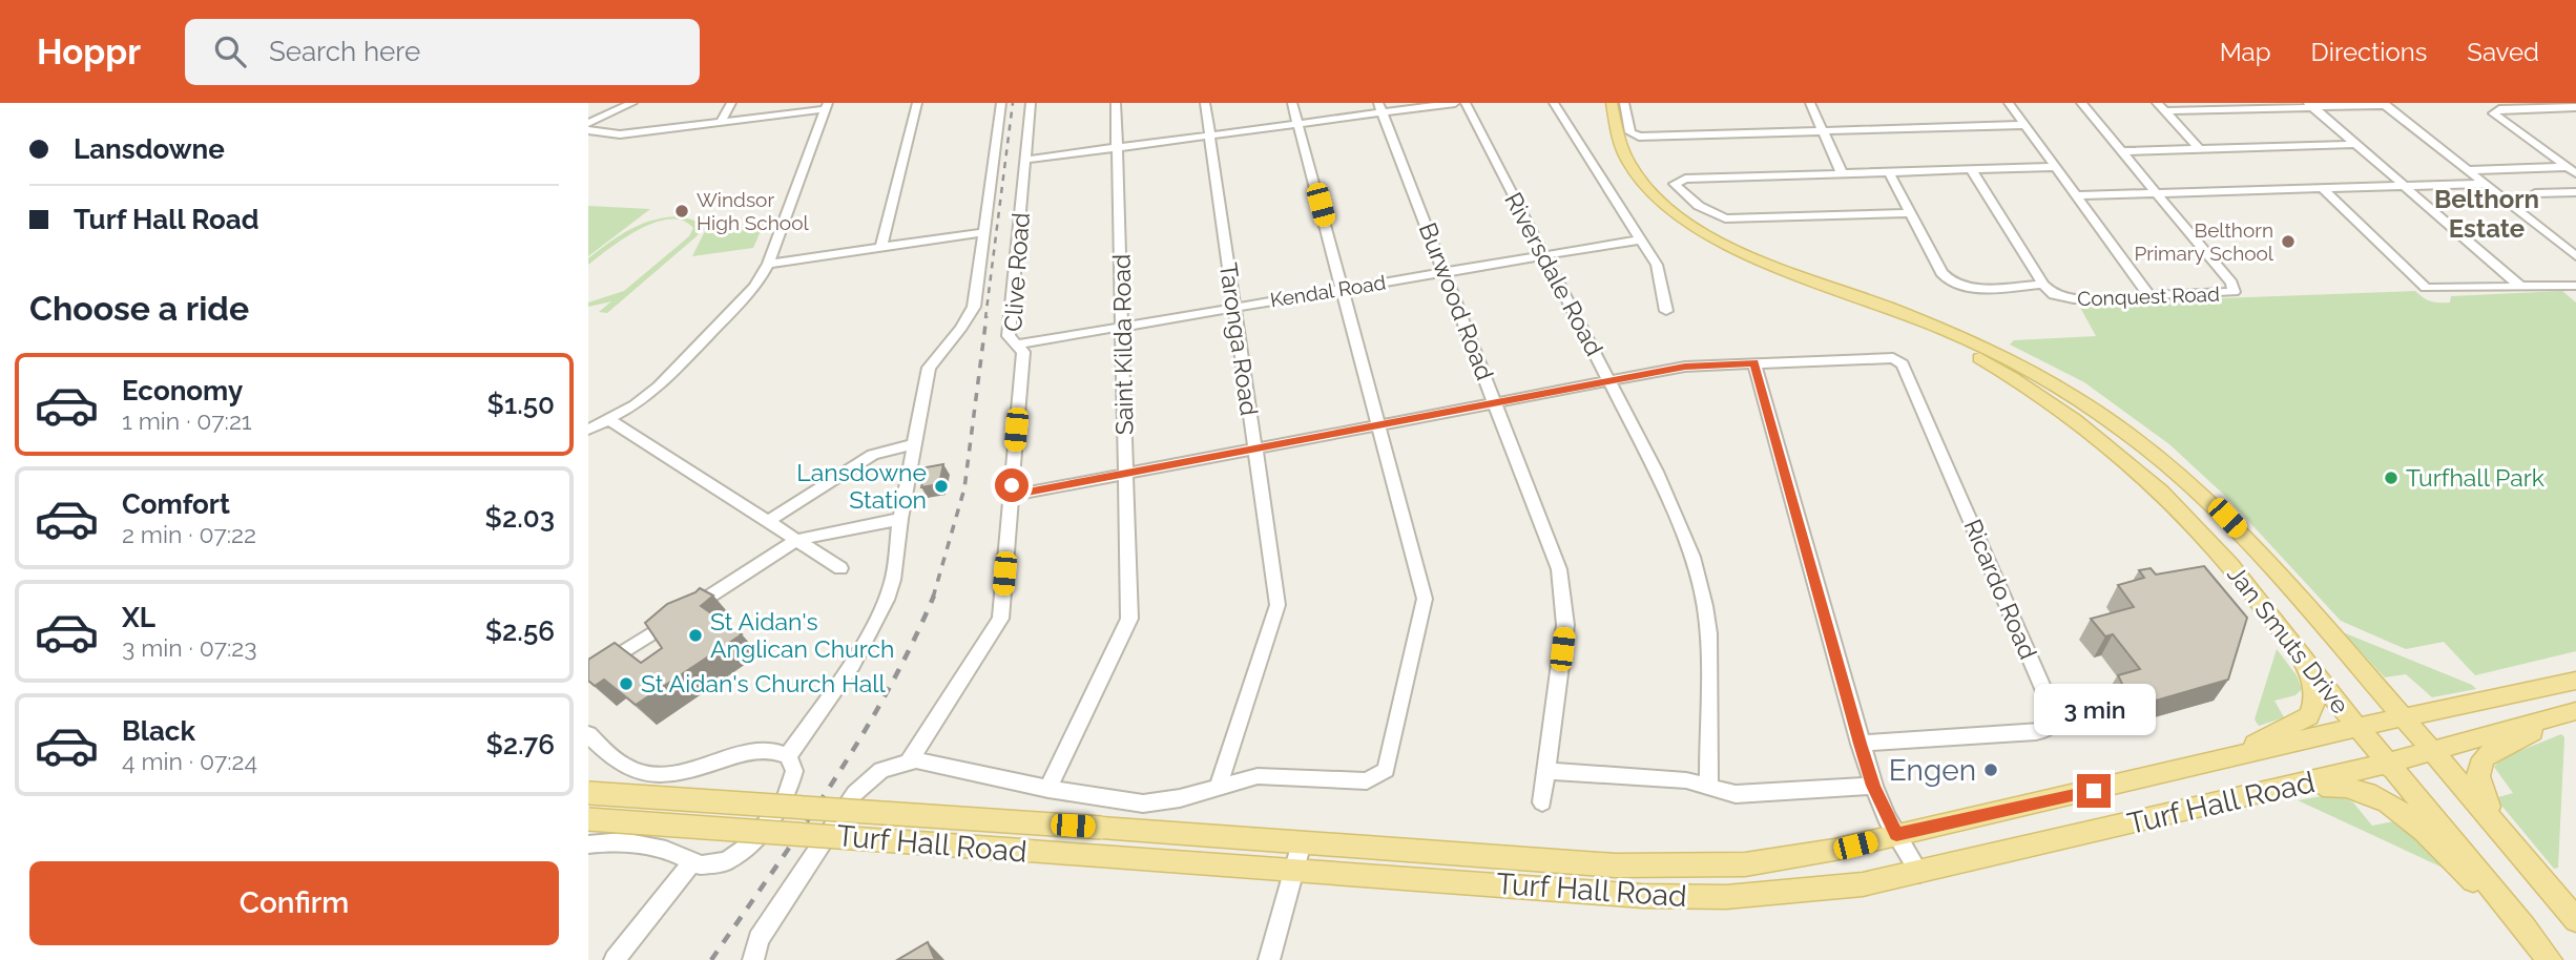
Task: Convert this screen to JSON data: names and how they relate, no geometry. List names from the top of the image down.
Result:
{
  "streets": {
    "main road": ["Jan Smuts Drive", "Turf Hall Road"],
    "street": [
      "Clive Road",
      "Riversdale Road",
      "Kendal Road",
      "Conquest Road",
      "Burwood Road",
      "Taronga Road",
      "Saint Kilda Road",
      "Ricardo Road"
    ]
  },
  "crossings": [
    ["Clive Road", "Kendal Road"],
    ["Riversdale Road", "Kendal Road"],
    ["Kendal Road", "Burwood Road"],
    ["Kendal Road", "Taronga Road"],
    ["Kendal Road", "Saint Kilda Road"],
    ["Jan Smuts Drive", "Turf Hall Road"]
  ],
  "districts": ["Belthorn Estate"],
  "places": [
    "Windsor High School",
    "Belthorn Primary School",
    "Turfhall Park",
    "Lansdowne Station",
    "St Aidan's Anglican Church",
    "St Aidan's Church Hall",
    "Engen"
  ],
  "page": {
    "header": "Hoppr",
    "search": "Search here",
    "nav": ["Map", "Directions", "Saved"],
    "banner": ["Lansdowne", "Turf Hall Road"],
    "heading": "Choose a ride",
    "list": [
      {
        "name": "Economy",
        "note": "1 min · 07:21",
        "value": "$1.50"
      },
      {
        "name": "Comfort",
        "note": "2 min · 07:22",
        "value": "$2.03"
      },
      {
        "name": "XL",
        "note": "3 min · 07:23",
        "value": "$2.56"
      },
      {
        "name": "Black",
        "note": "4 min · 07:24",
        "value": "$2.76"
      }
    ],
    "bubble": "3 min",
    "buttons": "Confirm"
  }
}
